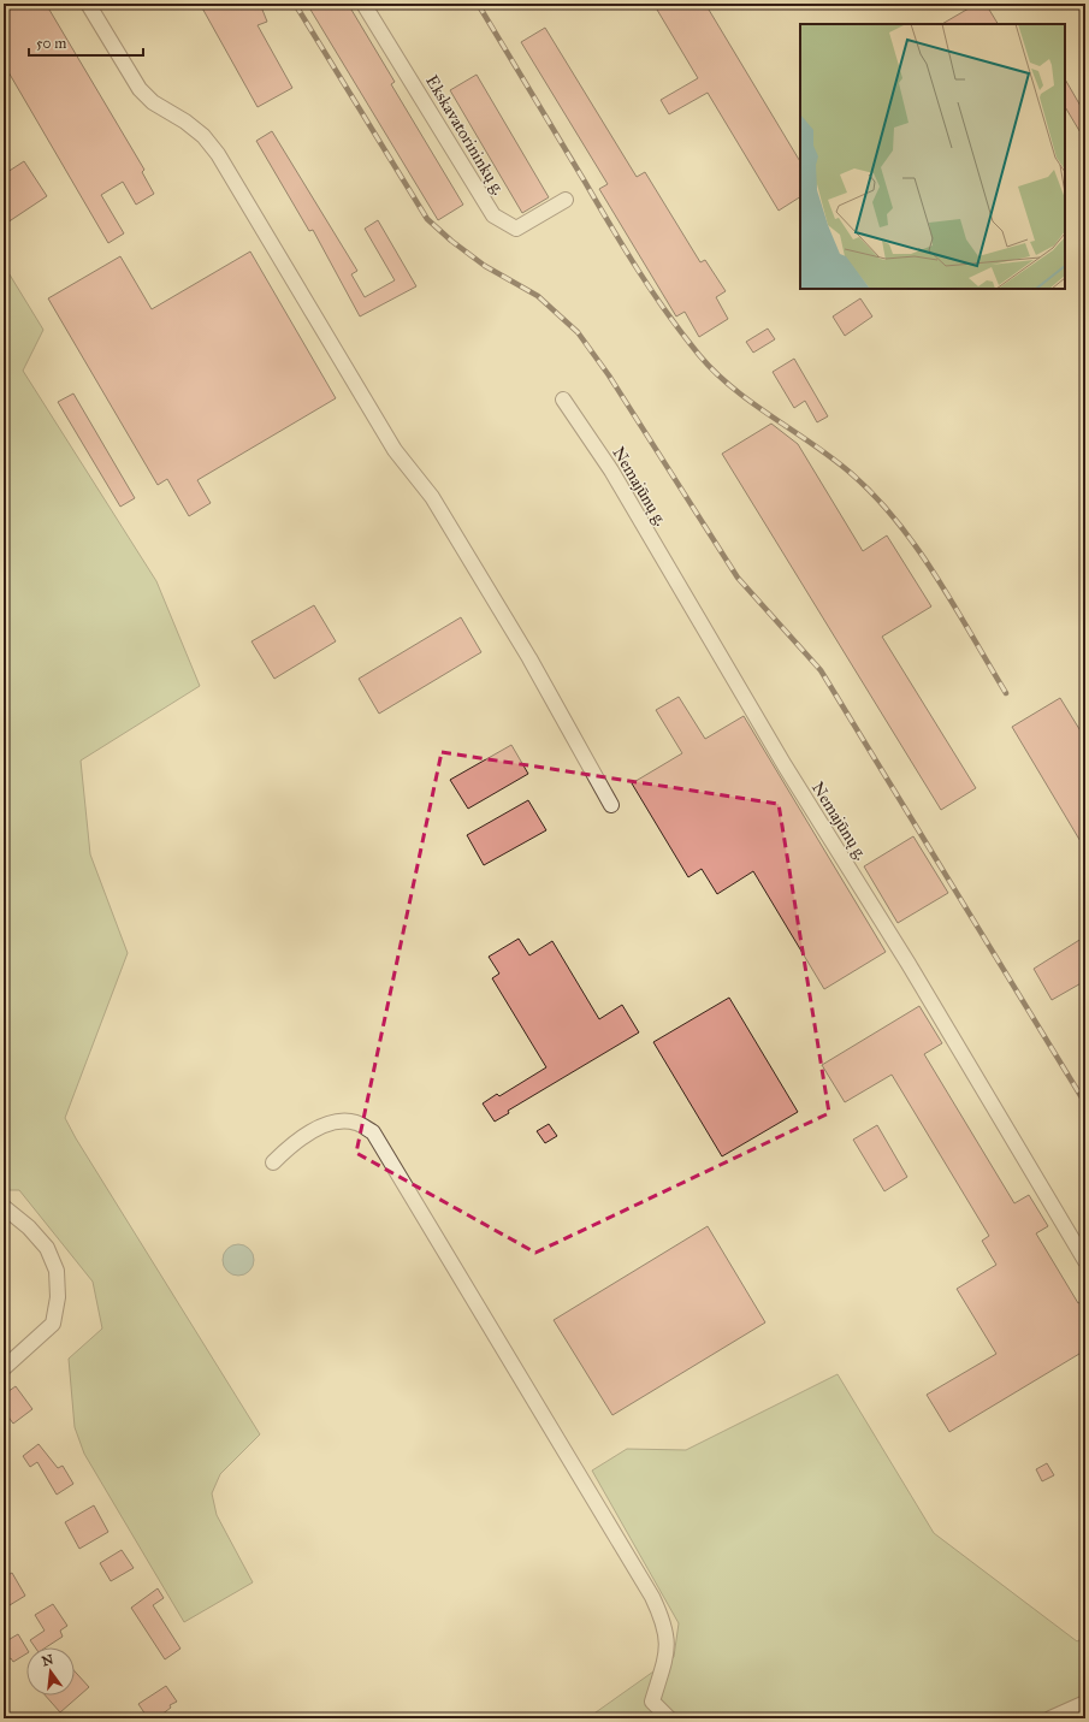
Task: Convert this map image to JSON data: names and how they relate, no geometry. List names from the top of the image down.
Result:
{
  "streets": {
    "street": ["Ekskavatorininkų g.", "Nemajūnų g."]
  },
  "scale_bar": "50 m",
  "north": "top"
}
